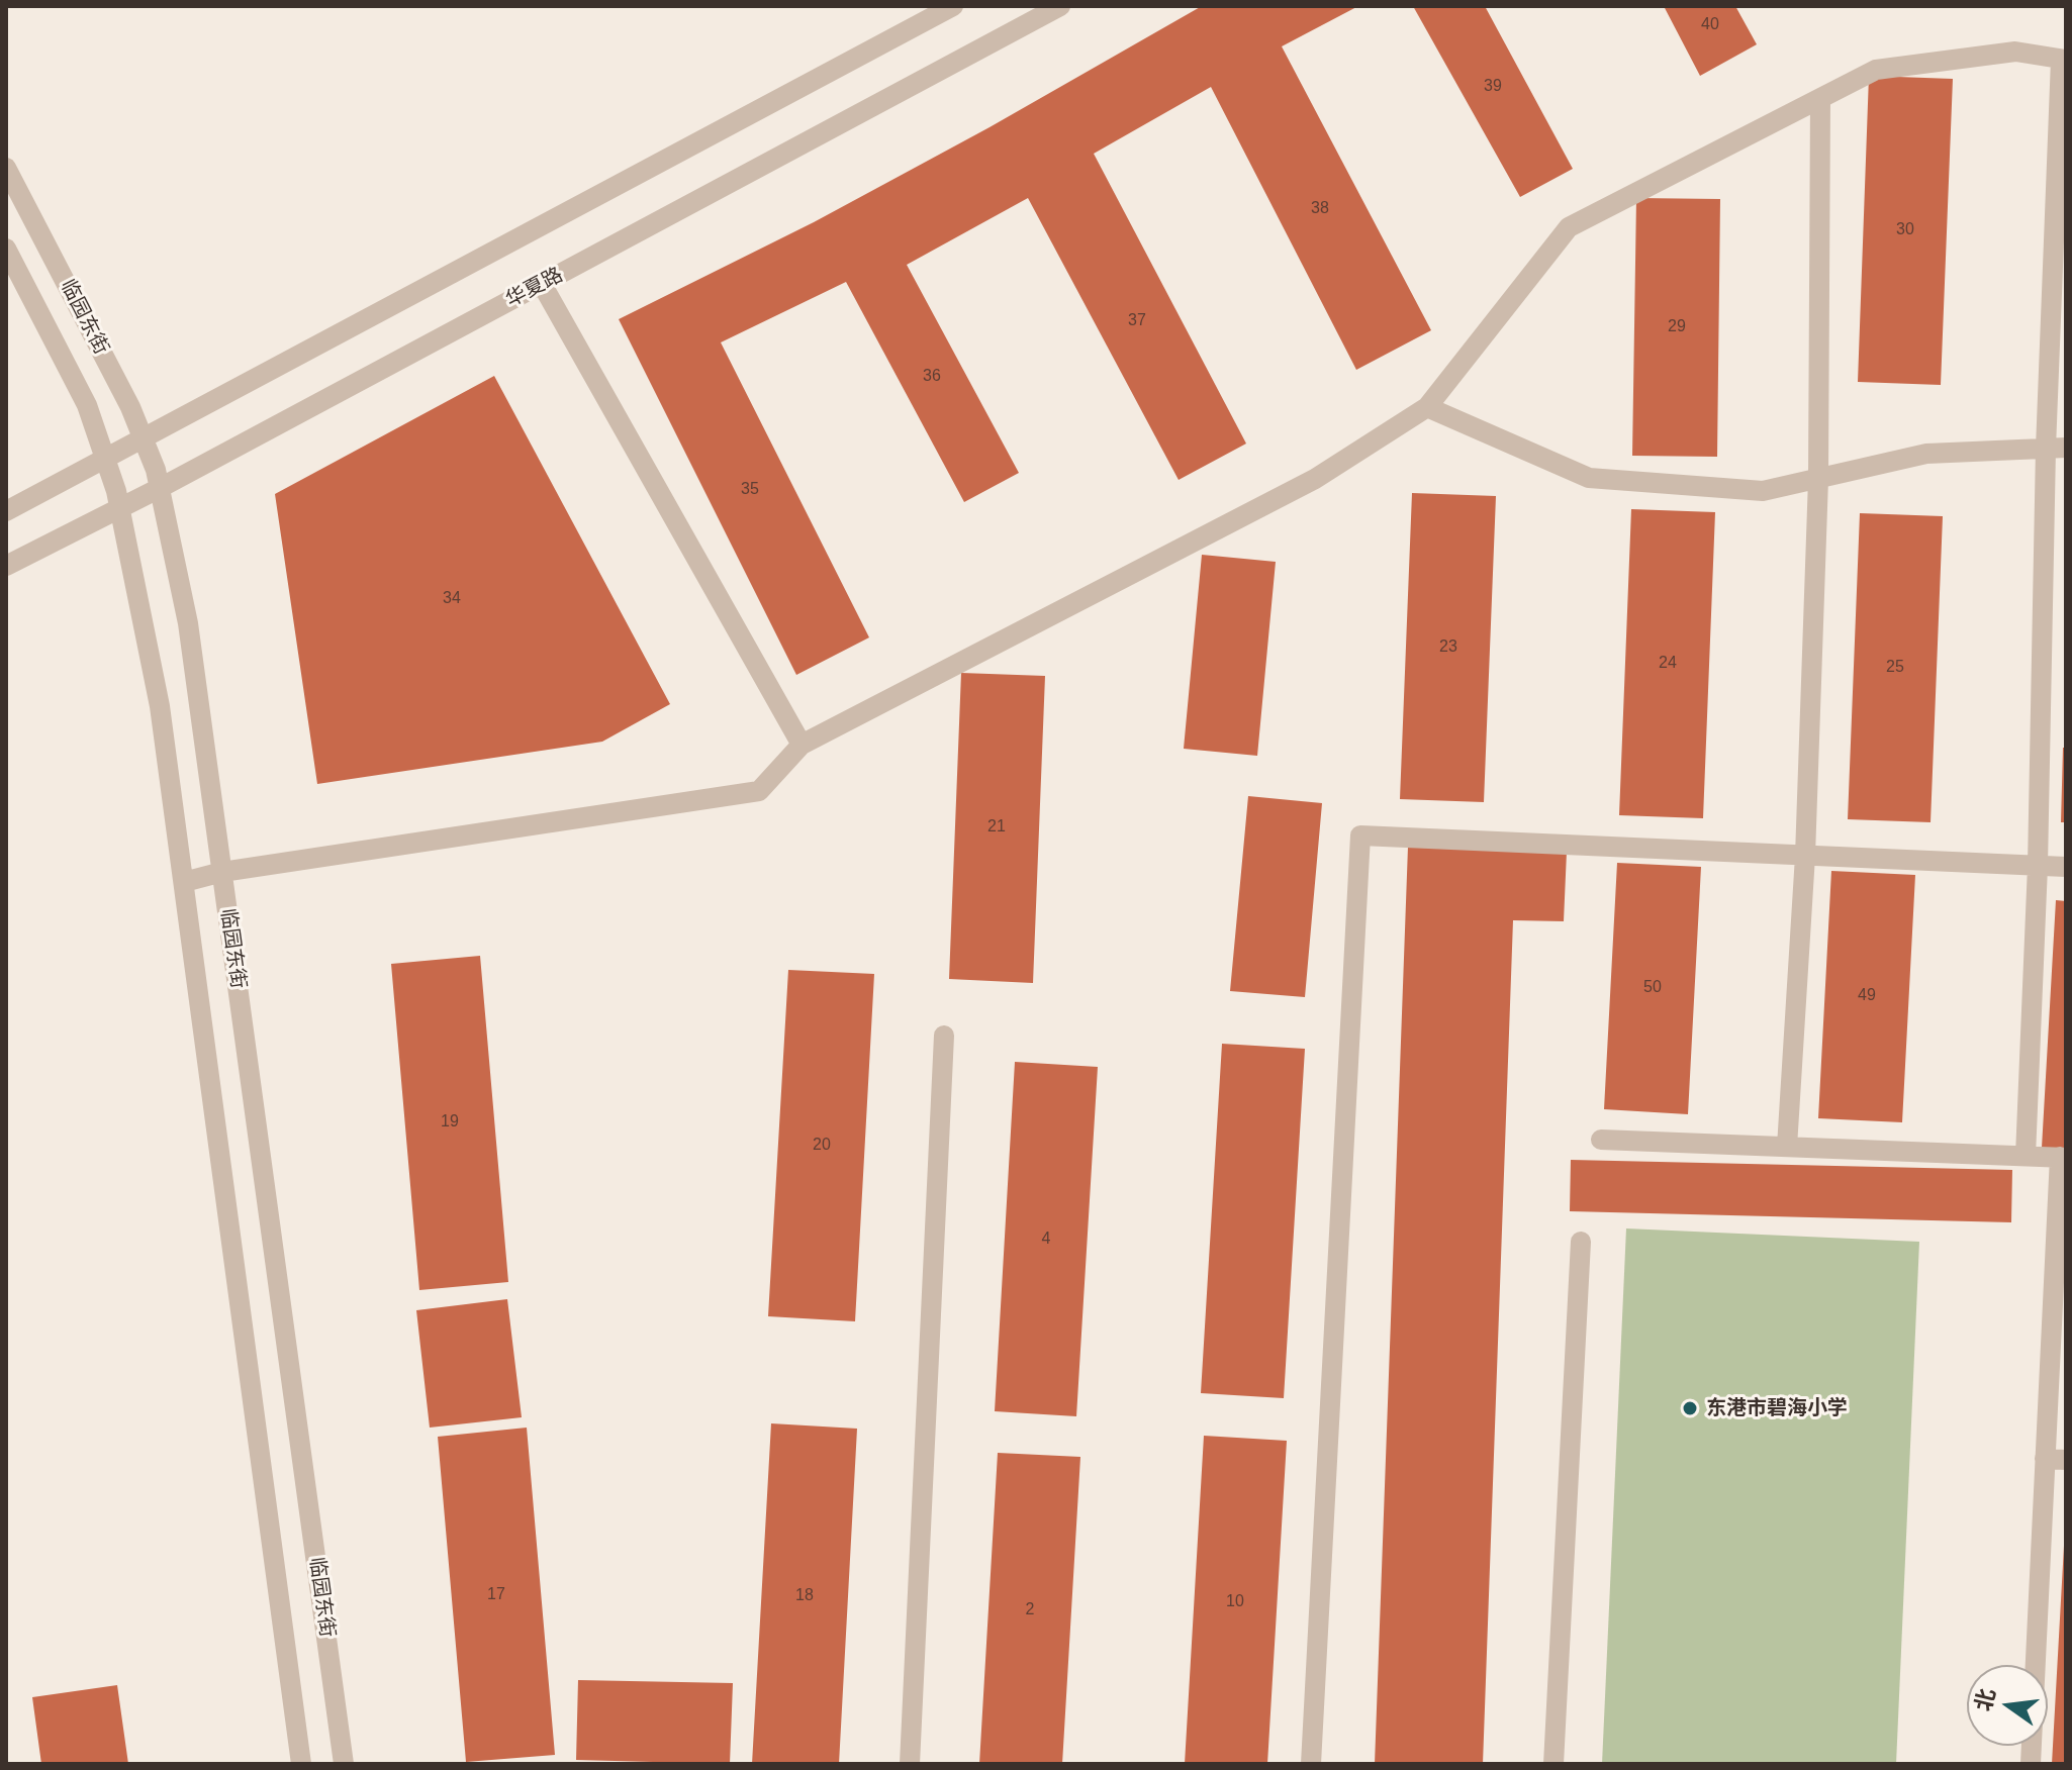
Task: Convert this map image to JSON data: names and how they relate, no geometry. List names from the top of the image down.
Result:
{
  "streets": {
    "street": ["华夏路", "临园东街"]
  },
  "crossings": [
    ["华夏路", "临园东街"]
  ],
  "places": ["东港市碧海小学"],
  "house_numbers": [
    "40",
    "39",
    "38",
    "30",
    "37",
    "29",
    "36",
    "35",
    "34",
    "23",
    "24",
    "25",
    "21",
    "50",
    "49",
    "19",
    "20",
    "4",
    "17",
    "18",
    "10",
    "2"
  ],
  "north": "left"
}
